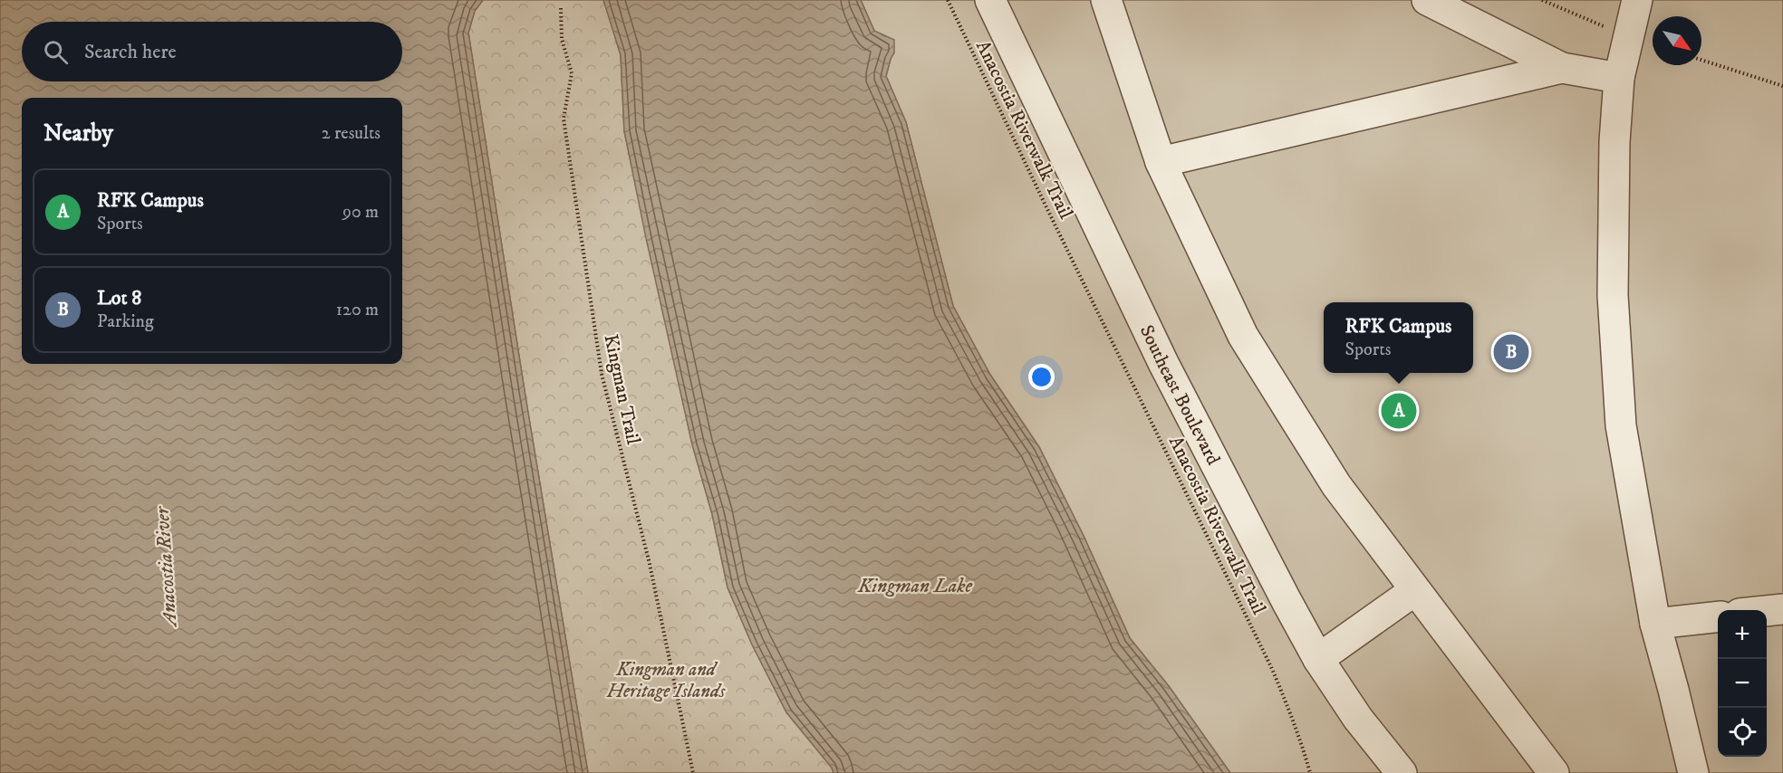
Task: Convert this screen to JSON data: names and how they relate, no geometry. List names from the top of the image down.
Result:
{
  "streets": {
    "street": ["Southeast Boulevard"],
    "path": ["Anacostia Riverwalk Trail", "Kingman Trail"]
  },
  "water": ["Anacostia River", "Kingman Lake"],
  "parks": ["Kingman and Heritage Islands"],
  "north": "bottom right",
  "page": {
    "search": "Search here",
    "heading": ["Nearby", "2 results"],
    "list": [
      {
        "mark": "A",
        "name": "RFK Campus",
        "note": "Sports",
        "value": "90 m"
      },
      {
        "mark": "B",
        "name": "Lot 8",
        "note": "Parking",
        "value": "120 m"
      }
    ],
    "popup": ["RFK Campus", "Sports"],
    "pins": ["B", "A"],
    "map_buttons": ["+", "−"]
  }
}
